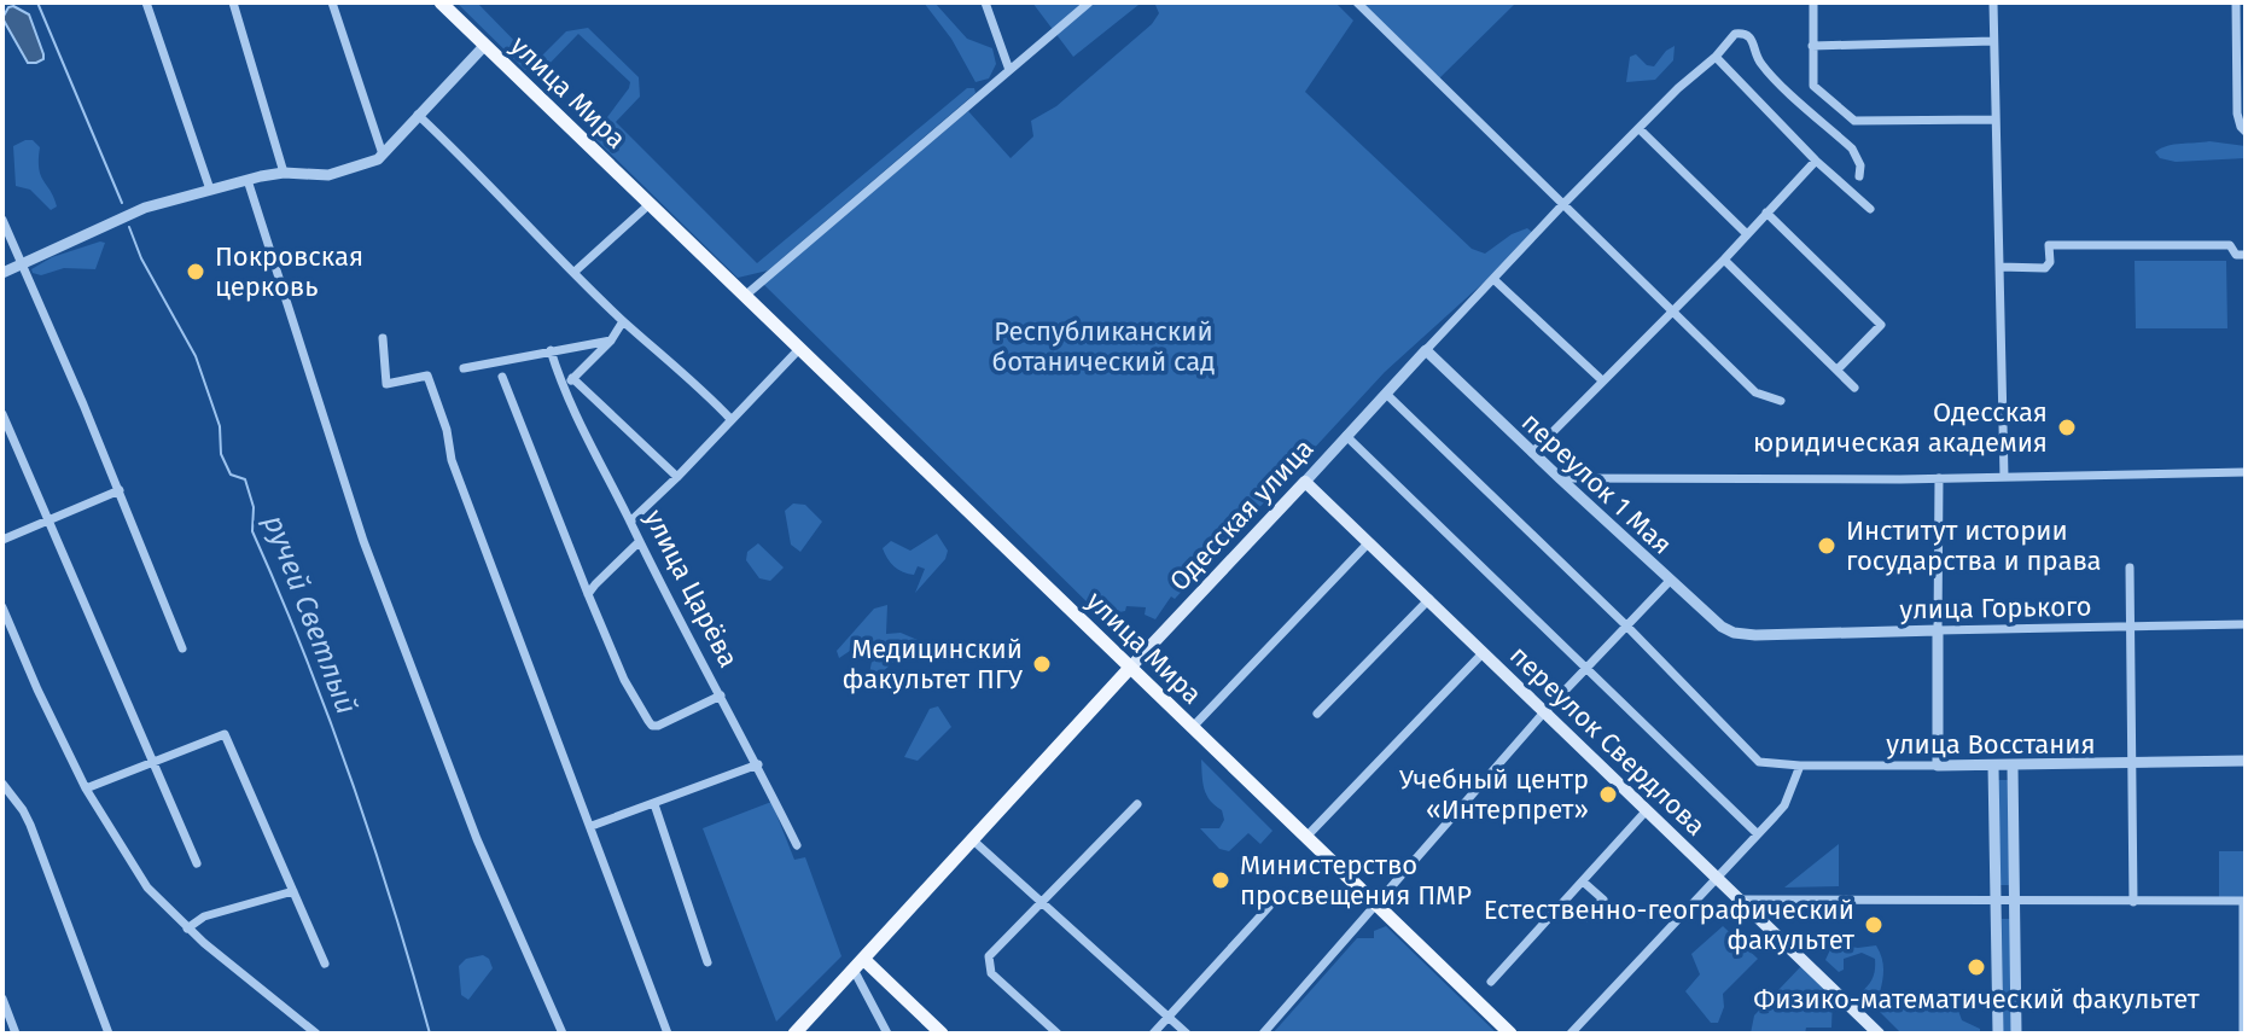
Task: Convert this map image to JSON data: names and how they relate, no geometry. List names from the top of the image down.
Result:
{
  "streets": {
    "main road": ["улица Мира", "Одесская улица", "переулок Свердлова"],
    "street": [
      "переулок 1 Мая",
      "улица Царёва",
      "улица Горького",
      "улица Восстания"
    ]
  },
  "crossings": [
    ["улица Мира", "Одесская улица"],
    ["переулок 1 Мая", "Одесская улица"],
    ["переулок 1 Мая", "улица Горького"],
    ["Одесская улица", "переулок Свердлова"],
    ["Одесская улица", "улица Восстания"]
  ],
  "water": ["ручей Светлый"],
  "parks": ["Республиканский ботанический сад"],
  "places": [
    "Покровская церковь",
    "Одесская юридическая академия",
    "Институт истории государства и права",
    "Медицинский факультет ПГУ",
    "Учебный центр «Интерпрет»",
    "Министерство просвещения ПМР",
    "Естественно-географический факультет",
    "Физико-математический факультет"
  ]
}
